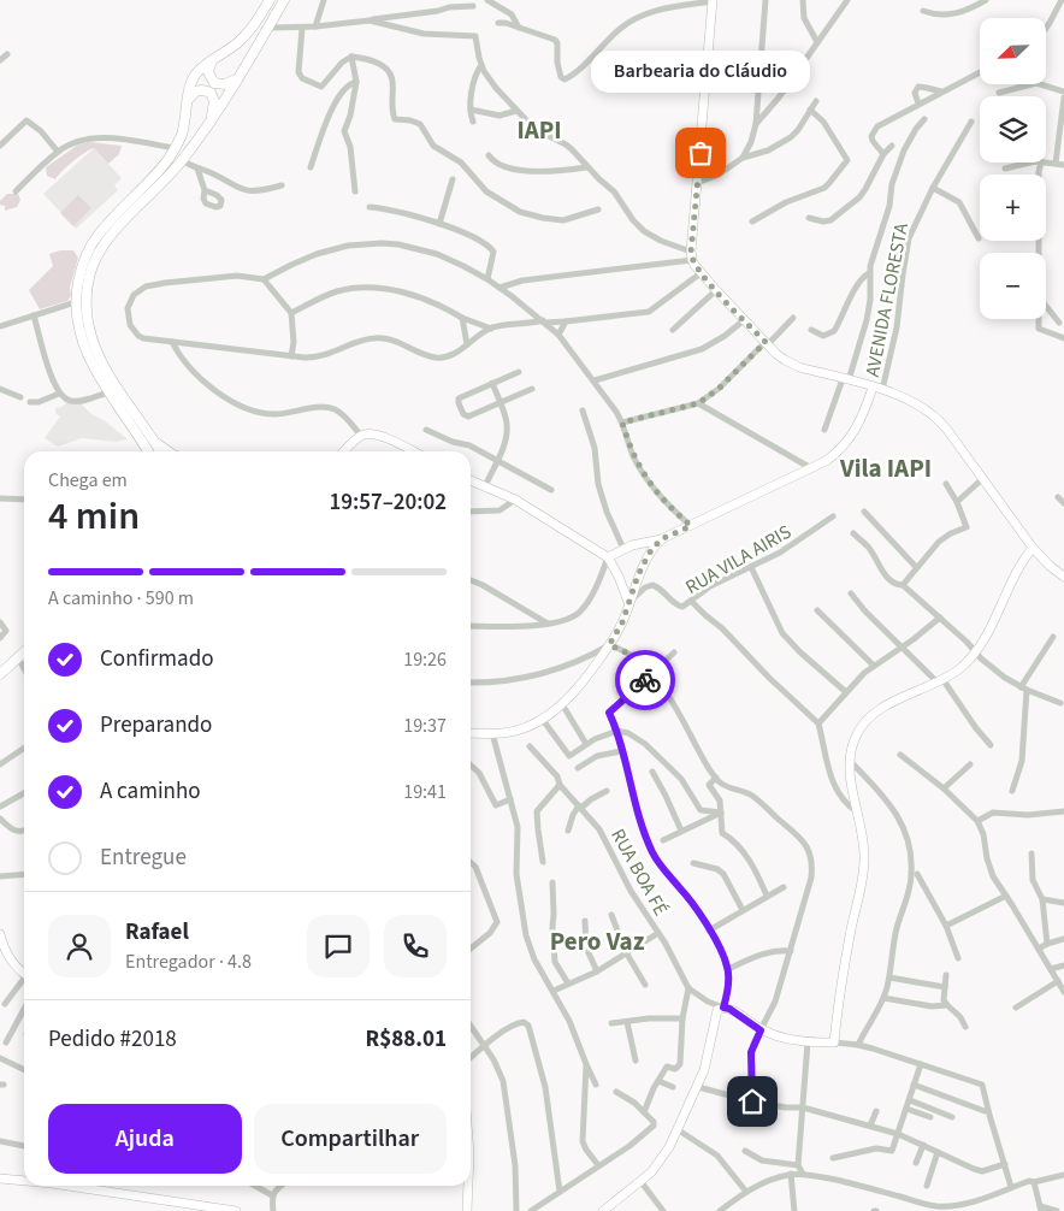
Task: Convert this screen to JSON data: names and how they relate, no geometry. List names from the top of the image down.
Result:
{
  "streets": {
    "street": ["AVENIDA FLORESTA", "RUA VILA AIRIS", "RUA BOA FÉ"]
  },
  "districts": ["IAPI", "Vila IAPI", "Pero Vaz"],
  "places": ["Barbearia do Cláudio"],
  "north": "bottom left",
  "page": {
    "map_buttons": ["+", "−"],
    "bubble": "Barbearia do Cláudio",
    "heading": ["4 min", "Chega em", "19:57–20:02"],
    "panel": [
      "Rafael",
      "Entregador · 4.8",
      "Pedido #2018",
      "R$88.01"
    ],
    "bar": "A caminho · 590 m",
    "list": [
      ["Confirmado", "19:26"],
      ["Preparando", "19:37"],
      ["A caminho", "19:41"],
      "Entregue"
    ],
    "buttons": ["Ajuda", "Compartilhar"]
  }
}
